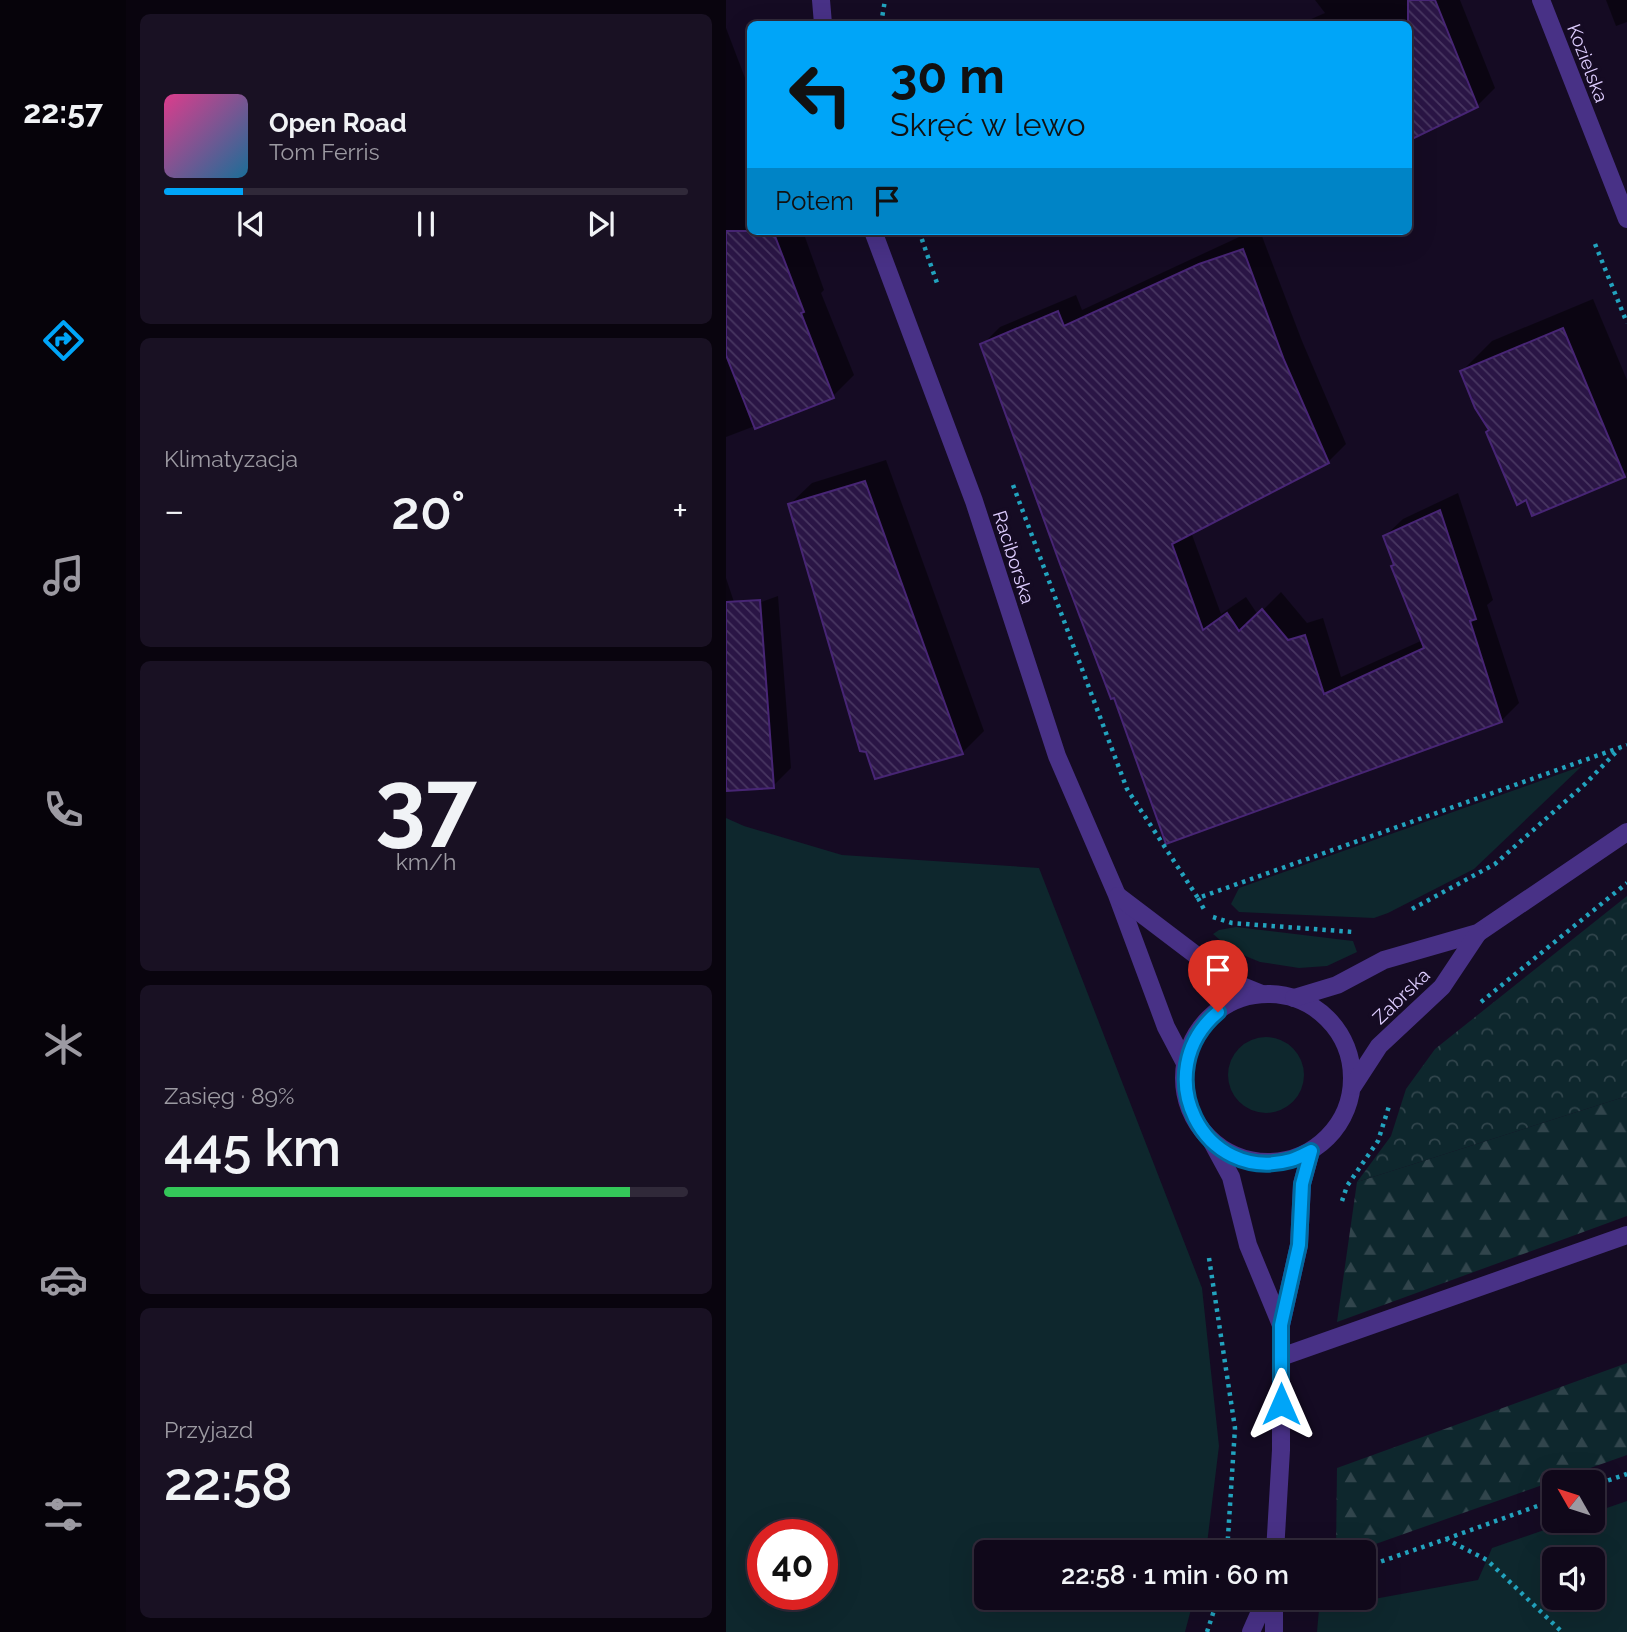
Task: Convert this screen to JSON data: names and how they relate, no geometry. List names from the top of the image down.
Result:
{
  "streets": {
    "street": ["Kozielska", "Raciborska", "Zabrska"]
  },
  "crossings": [
    ["Raciborska", "Zabrska"]
  ],
  "north": "top left",
  "page": {
    "tabs": "22:57",
    "turn": ["30 m", "Skręć w lewo"],
    "song": ["Open Road", "Tom Ferris"],
    "then": "Potem",
    "tile": [
      "Klimatyzacja",
      ["37", "km/h"],
      ["Zasięg · 89%", "445 km"],
      ["Przyjazd", "22:58"]
    ],
    "heat": ["−", "20°", "+"],
    "limit": "40",
    "trip": "22:58 · 1 min · 60 m"
  }
}
